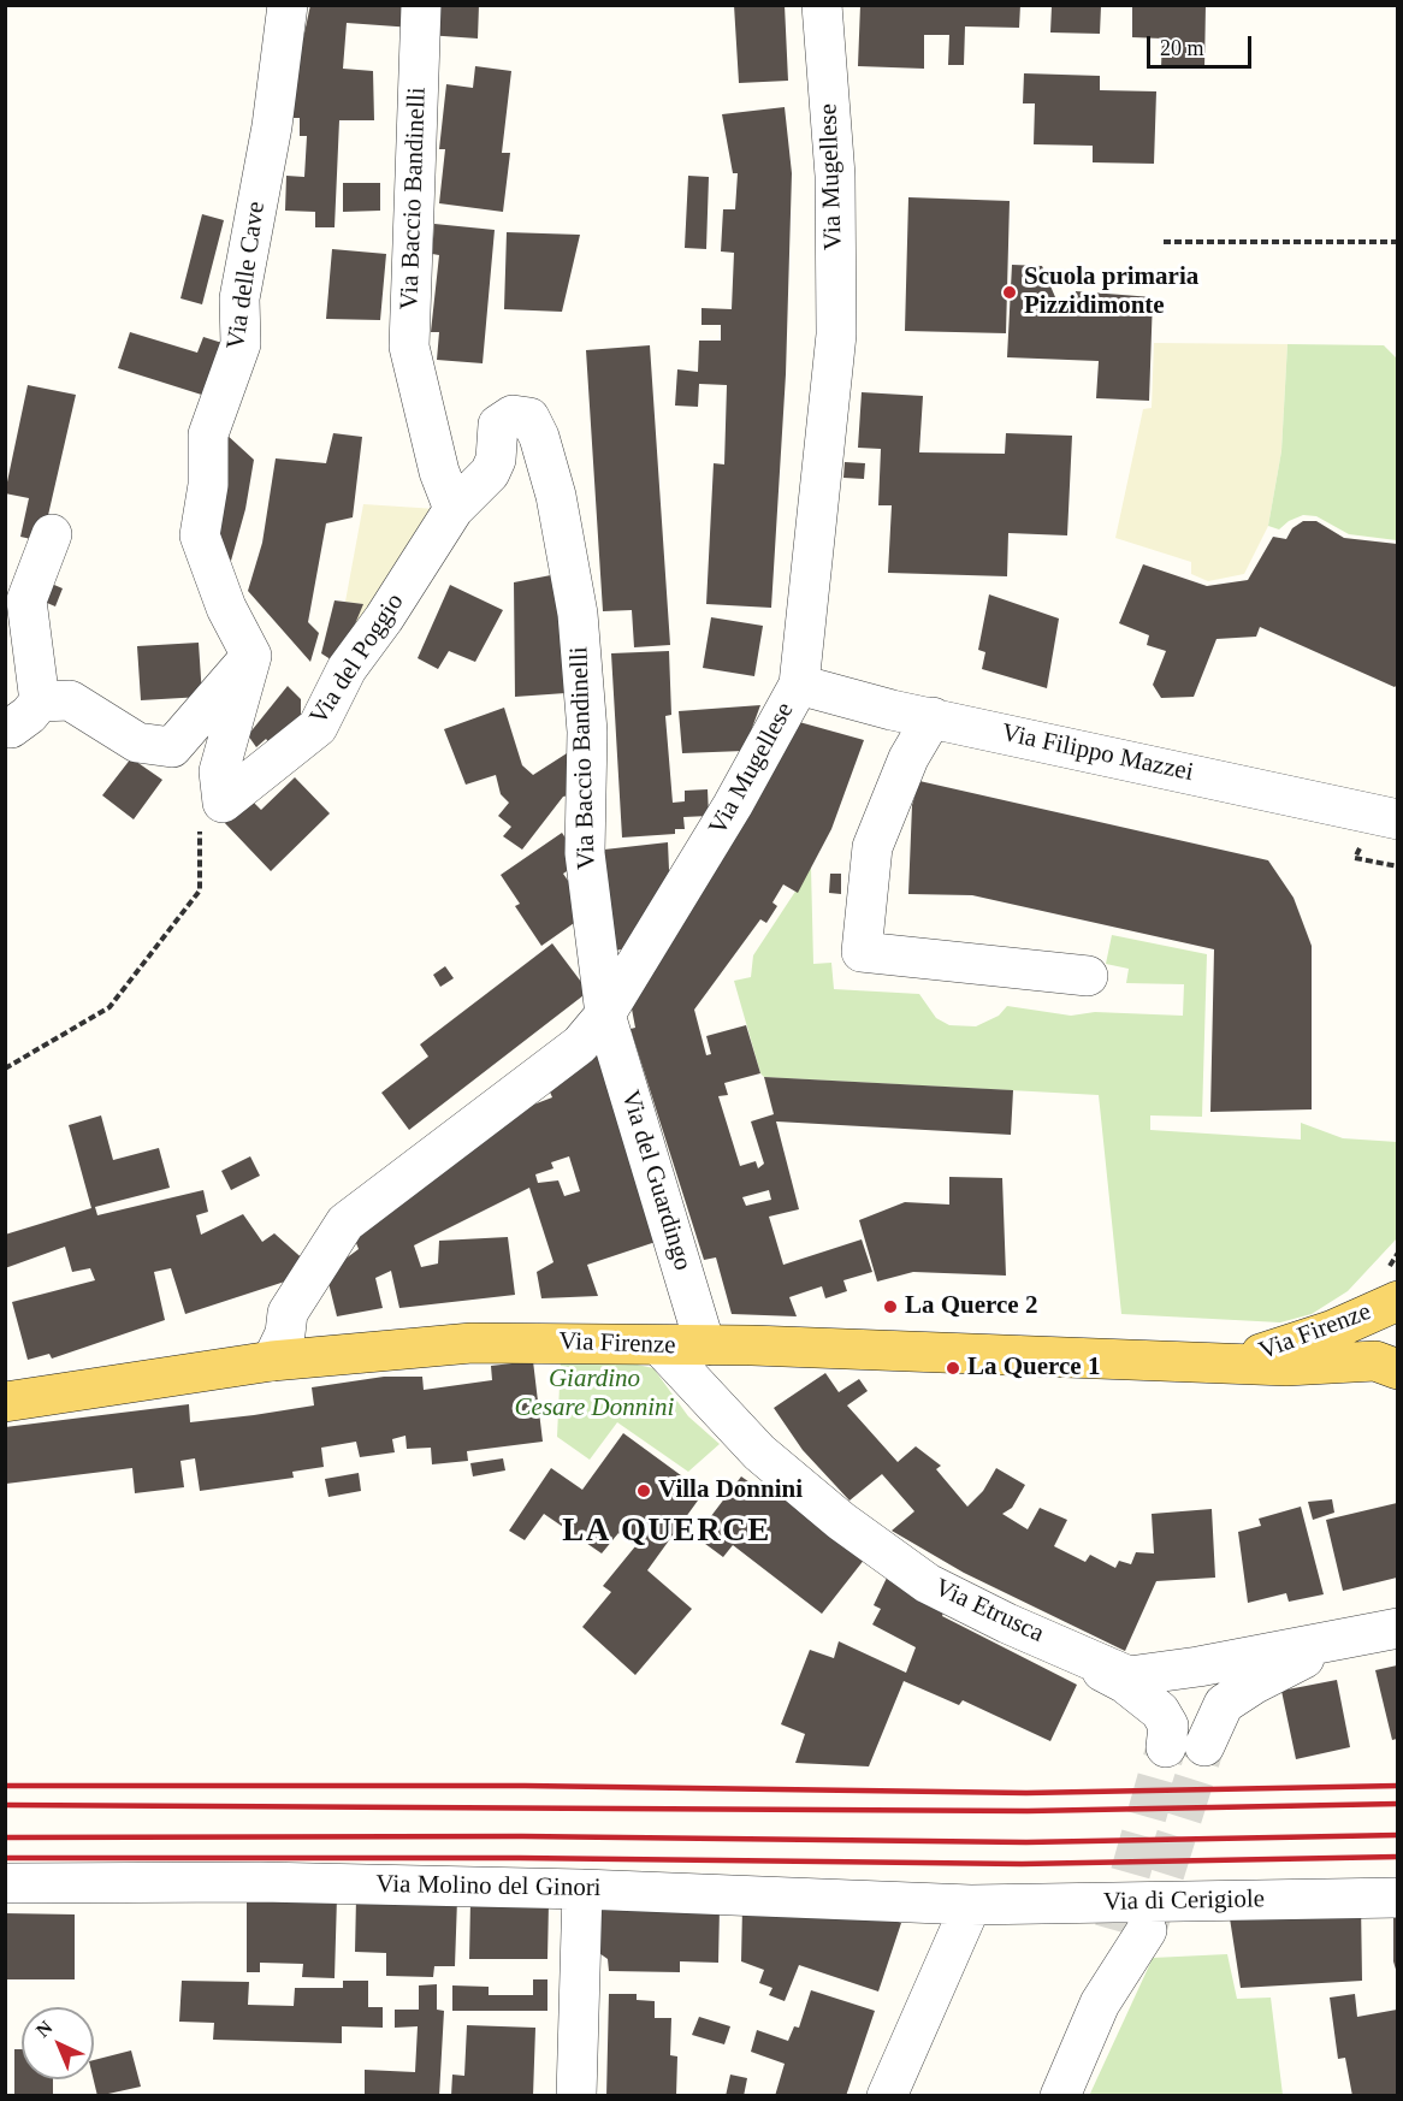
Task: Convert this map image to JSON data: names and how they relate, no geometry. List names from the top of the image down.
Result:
{
  "streets": {
    "main road": ["Via Firenze"],
    "street": [
      "Via Mugellese",
      "Via Baccio Bandinelli",
      "Via delle Cave",
      "Via del Poggio",
      "Via Filippo Mazzei",
      "Via del Guardingo",
      "Via Etrusca",
      "Via Molino del Ginori",
      "Via di Cerigiole"
    ]
  },
  "crossings": [
    ["Via Mugellese", "Via Baccio Bandinelli"],
    ["Via Mugellese", "Via Filippo Mazzei"],
    ["Via Mugellese", "Via del Guardingo"],
    ["Via Mugellese", "Via Firenze"],
    ["Via Baccio Bandinelli", "Via del Poggio"],
    ["Via Baccio Bandinelli", "Via del Guardingo"],
    ["Via del Guardingo", "Via Firenze"],
    ["Via Firenze", "Via Etrusca"],
    ["Via Molino del Ginori", "Via di Cerigiole"]
  ],
  "districts": ["LA QUERCE"],
  "parks": ["Giardino Cesare Donnini"],
  "places": [
    "Scuola primaria Pizzidimonte",
    "La Querce 2",
    "La Querce 1",
    "Villa Donnini"
  ],
  "scale_bar": "20 m",
  "north": "top left"
}
